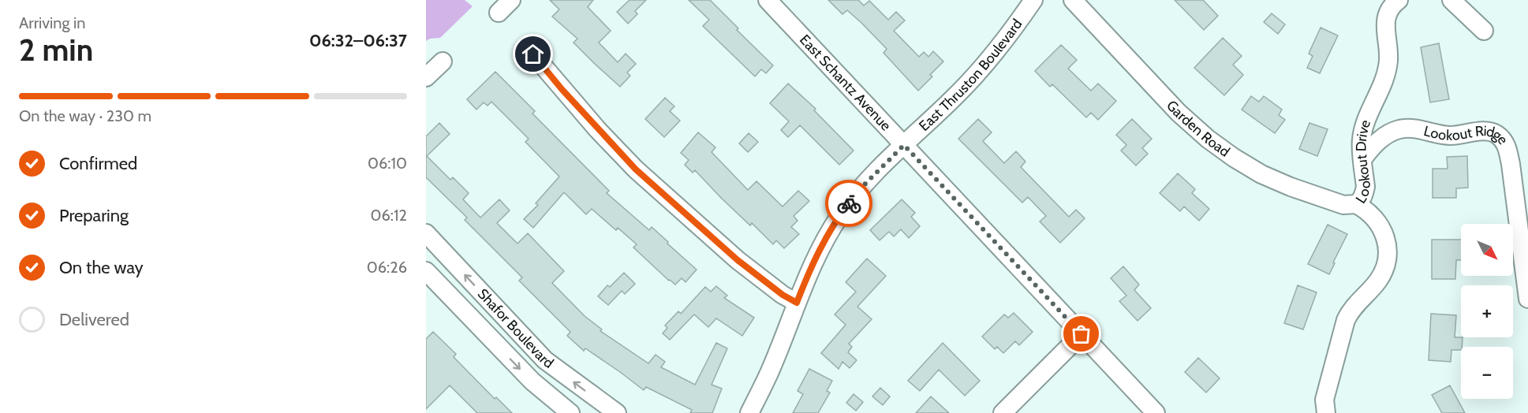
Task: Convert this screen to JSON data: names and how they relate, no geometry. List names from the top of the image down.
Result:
{
  "streets": {
    "street": [
      "East Thruston Boulevard",
      "East Schantz Avenue",
      "Garden Road",
      "Lookout Ridge",
      "Lookout Drive",
      "Shafor Boulevard"
    ]
  },
  "crossings": [
    ["East Thruston Boulevard", "East Schantz Avenue"],
    ["Garden Road", "Lookout Drive"],
    ["Lookout Ridge", "Lookout Drive"]
  ],
  "north": "bottom right",
  "page": {
    "heading": ["2 min", "Arriving in", "06:32–06:37"],
    "bar": "On the way · 230 m",
    "list": [
      ["Confirmed", "06:10"],
      ["Preparing", "06:12"],
      ["On the way", "06:26"],
      "Delivered"
    ],
    "map_buttons": ["+", "−"]
  }
}
